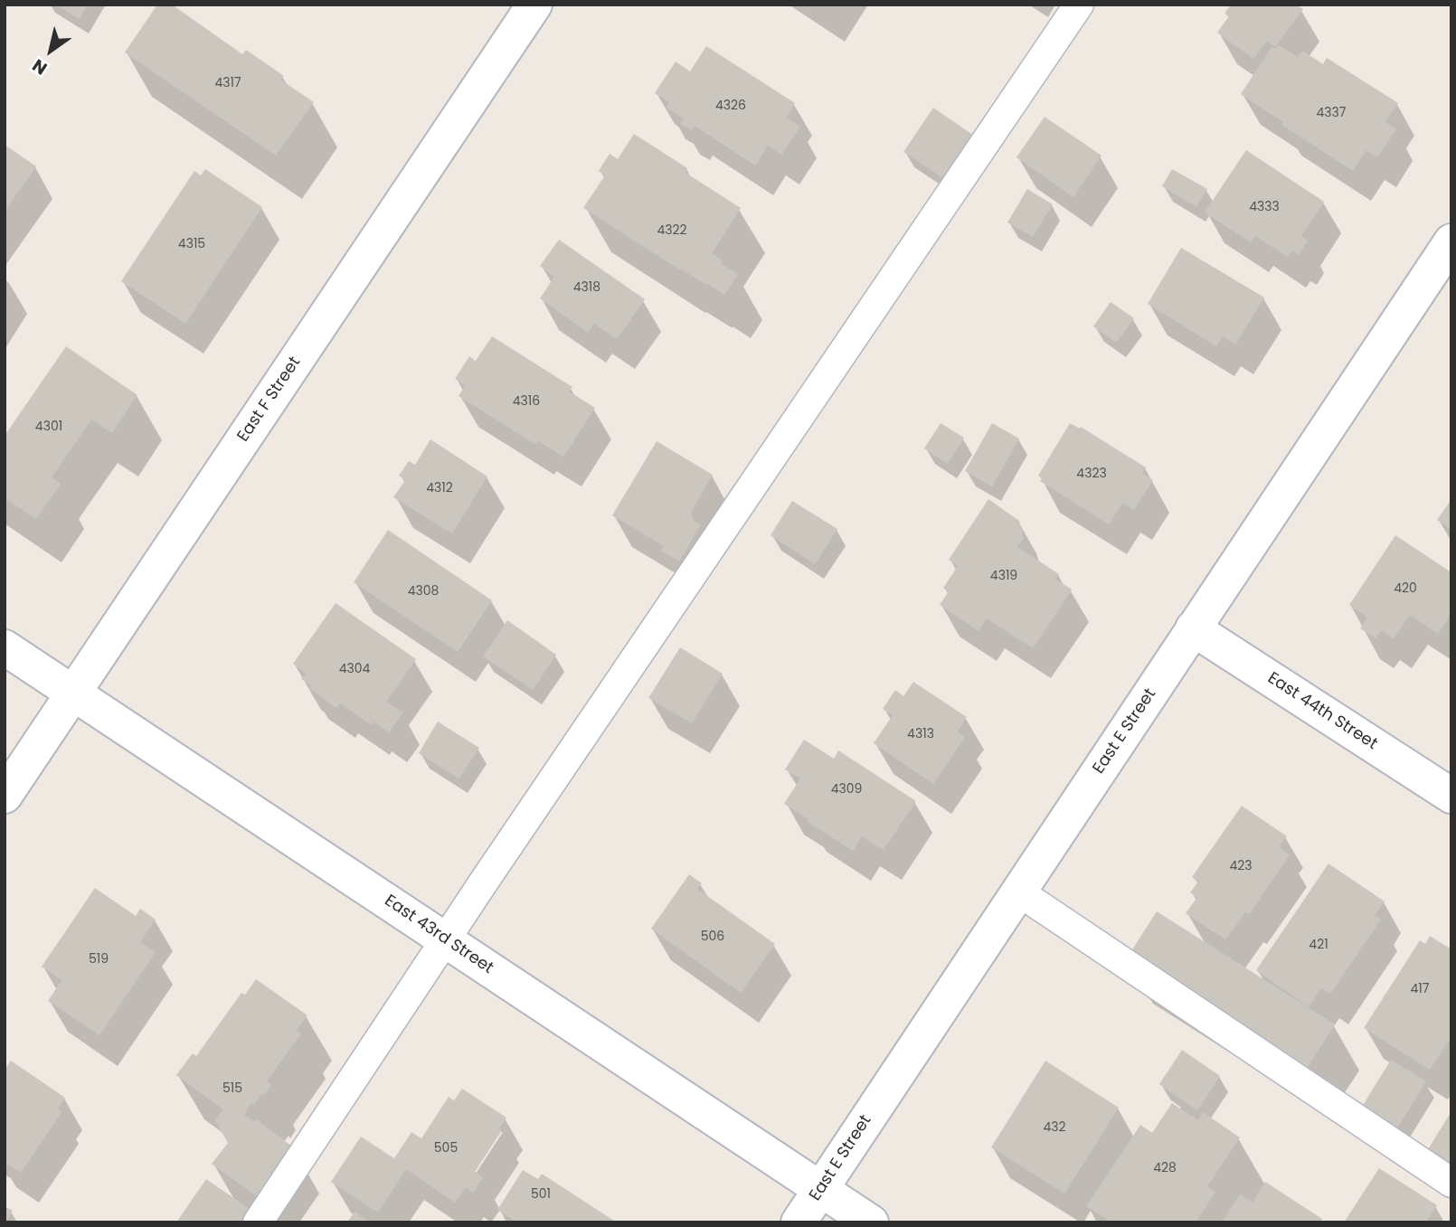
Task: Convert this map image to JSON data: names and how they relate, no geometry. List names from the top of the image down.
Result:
{
  "streets": {
    "street": [
      "East F Street",
      "East 44th Street",
      "East E Street",
      "East 43rd Street"
    ]
  },
  "crossings": [
    ["East F Street", "East 43rd Street"],
    ["East 44th Street", "East E Street"],
    ["East E Street", "East 43rd Street"]
  ],
  "house_numbers": [
    "4317",
    "4326",
    "4337",
    "4333",
    "4322",
    "4315",
    "4318",
    "4316",
    "4301",
    "4323",
    "4312",
    "4319",
    "420",
    "4308",
    "4304",
    "4313",
    "4309",
    "423",
    "506",
    "421",
    "519",
    "417",
    "515",
    "432",
    "505",
    "428",
    "501"
  ],
  "north": "bottom left"
}
